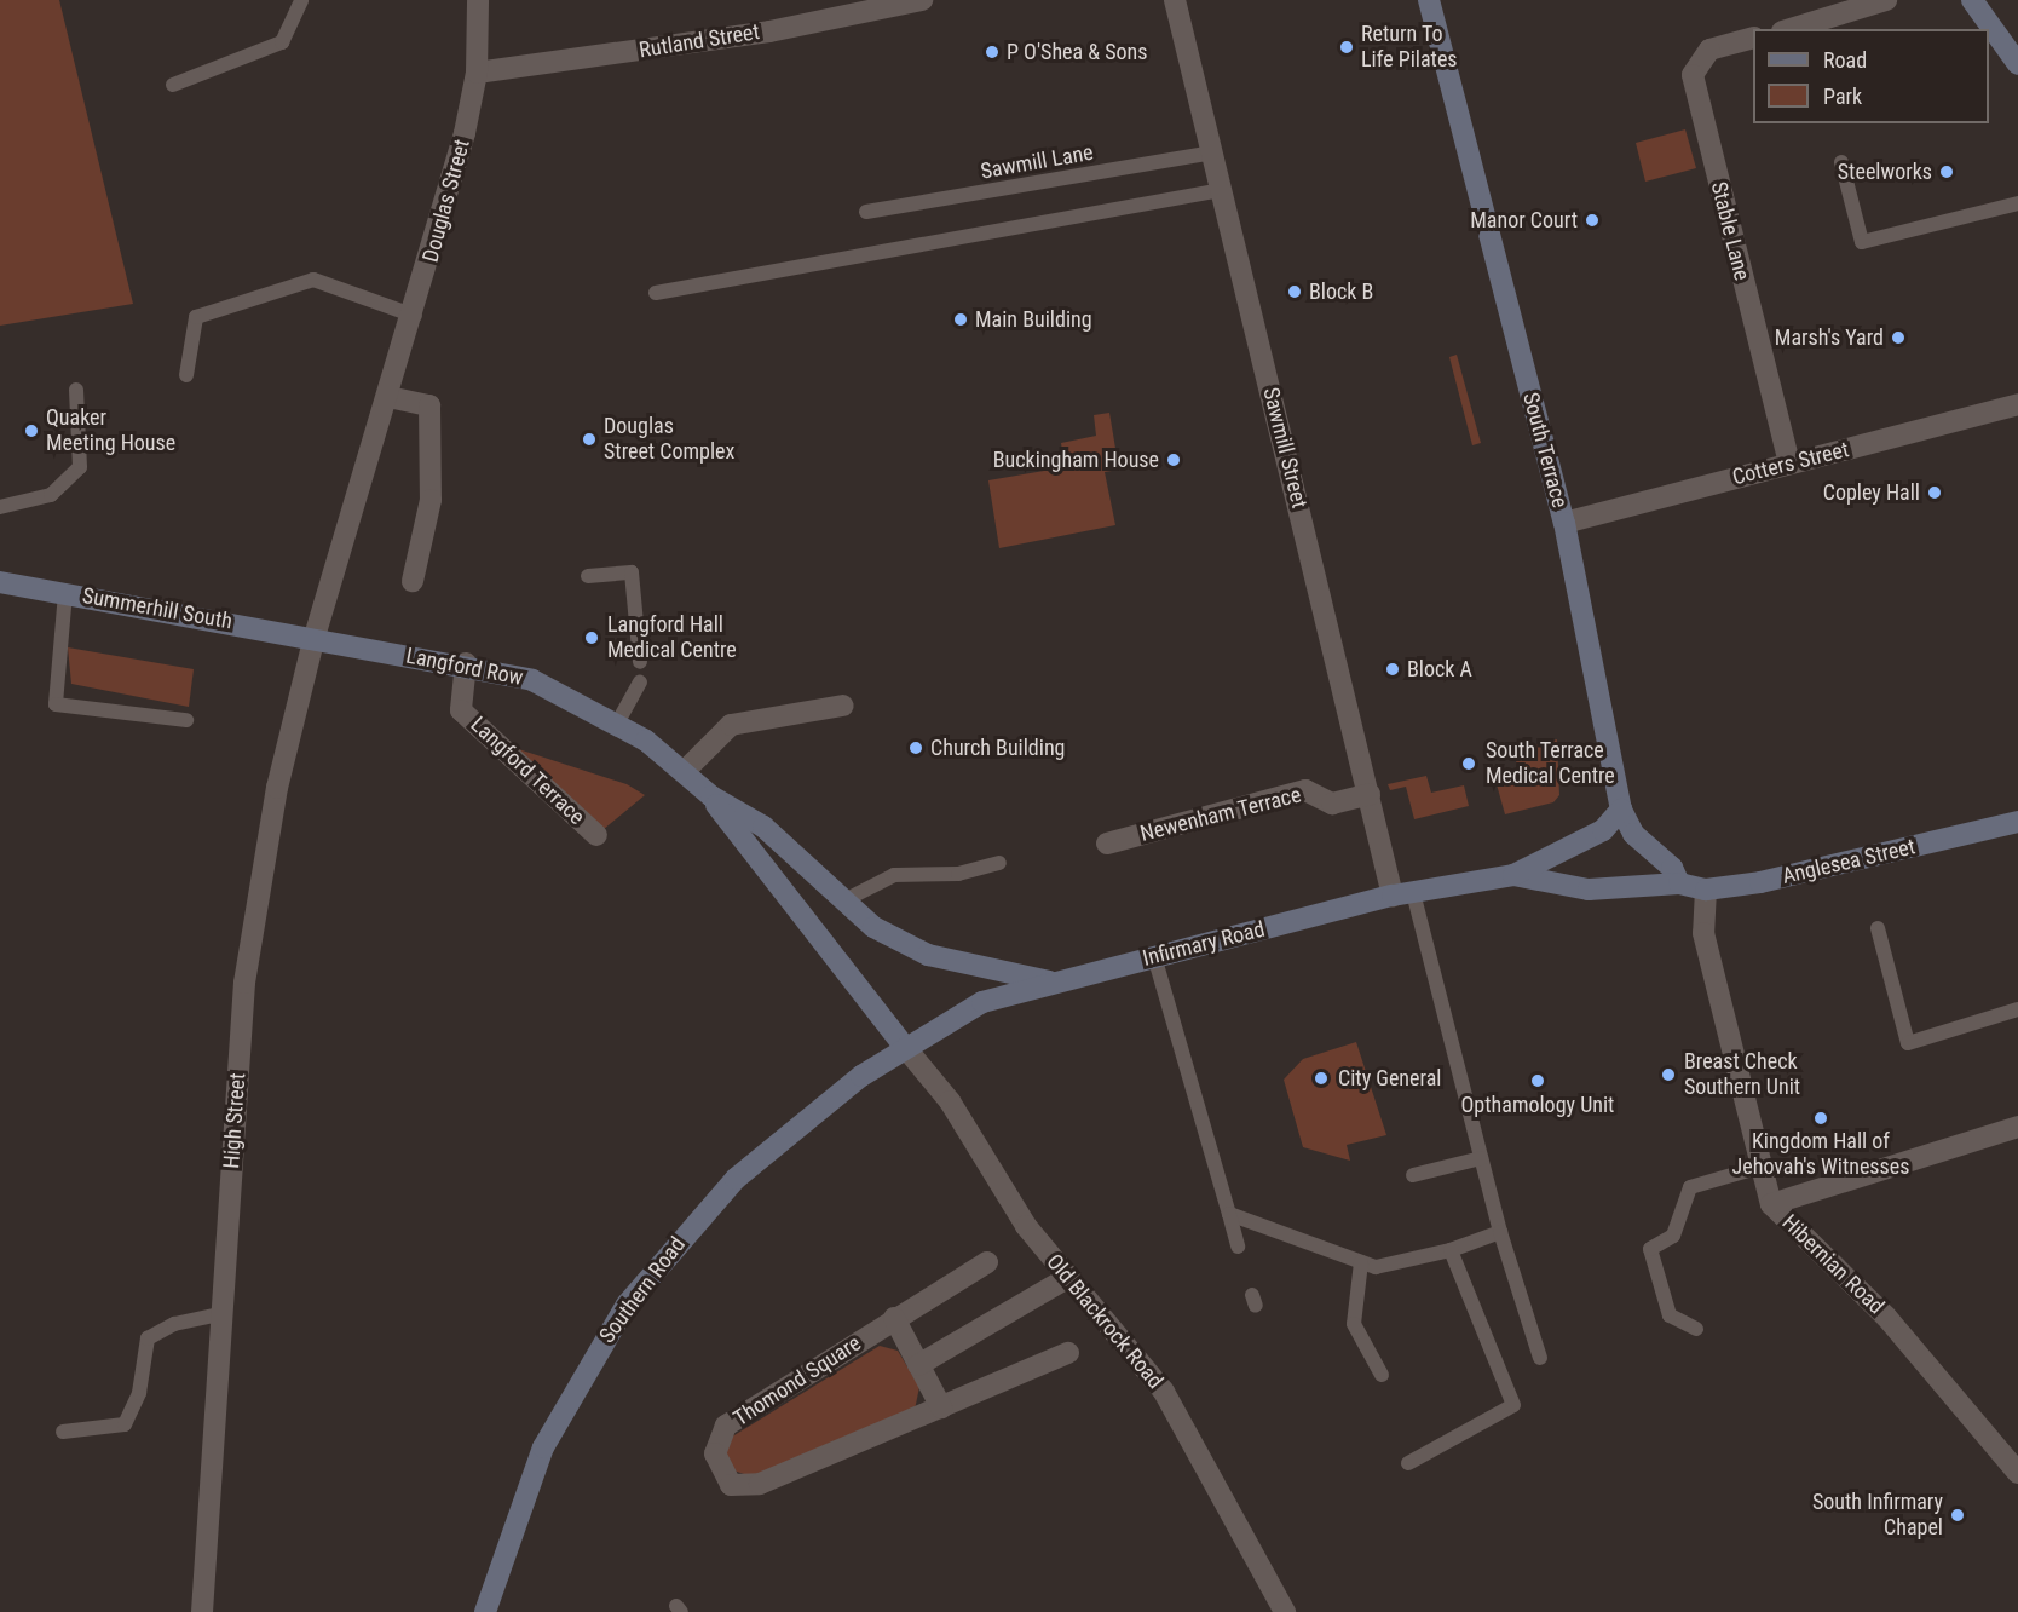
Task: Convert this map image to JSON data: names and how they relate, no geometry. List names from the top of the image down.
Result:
{
  "streets": {
    "main road": [
      "South Terrace",
      "Summerhill South",
      "Langford Row",
      "Anglesea Street",
      "Infirmary Road",
      "Southern Road"
    ],
    "street": [
      "Rutland Street",
      "Douglas Street",
      "Stable Lane",
      "Sawmill Street",
      "Cotters Street",
      "Langford Terrace",
      "Newenham Terrace",
      "High Street",
      "Hibernian Road",
      "Old Blackrock Road",
      "Thomond Square"
    ],
    "lane": ["Sawmill Lane"]
  },
  "crossings": [
    ["Rutland Street", "Douglas Street"],
    ["Sawmill Lane", "Sawmill Street"],
    ["Douglas Street", "Summerhill South"],
    ["Douglas Street", "Langford Row"],
    ["Douglas Street", "High Street"],
    ["Stable Lane", "Cotters Street"],
    ["Sawmill Street", "Newenham Terrace"],
    ["Sawmill Street", "Infirmary Road"],
    ["South Terrace", "Cotters Street"],
    ["South Terrace", "Anglesea Street"],
    ["South Terrace", "Infirmary Road"],
    ["Summerhill South", "Langford Row"],
    ["Summerhill South", "High Street"],
    ["Langford Row", "Langford Terrace"],
    ["Langford Row", "Infirmary Road"],
    ["Langford Row", "High Street"],
    ["Langford Row", "Southern Road"],
    ["Langford Row", "Old Blackrock Road"],
    ["Anglesea Street", "Infirmary Road"],
    ["Anglesea Street", "Hibernian Road"],
    ["Infirmary Road", "Southern Road"],
    ["Infirmary Road", "Old Blackrock Road"],
    ["Southern Road", "Old Blackrock Road"]
  ],
  "places": [
    "Return To Life Pilates",
    "P O'Shea & Sons",
    "Steelworks",
    "Manor Court",
    "Block B",
    "Main Building",
    "Marsh's Yard",
    "Quaker Meeting House",
    "Douglas Street Complex",
    "Buckingham House",
    "Copley Hall",
    "Langford Hall Medical Centre",
    "Block A",
    "Church Building",
    "South Terrace Medical Centre",
    "Breast Check Southern Unit",
    "City General",
    "Opthamology Unit",
    "Kingdom Hall of Jehovah's Witnesses",
    "South Infirmary Chapel"
  ],
  "legend": ["Road", "Park"]
}
